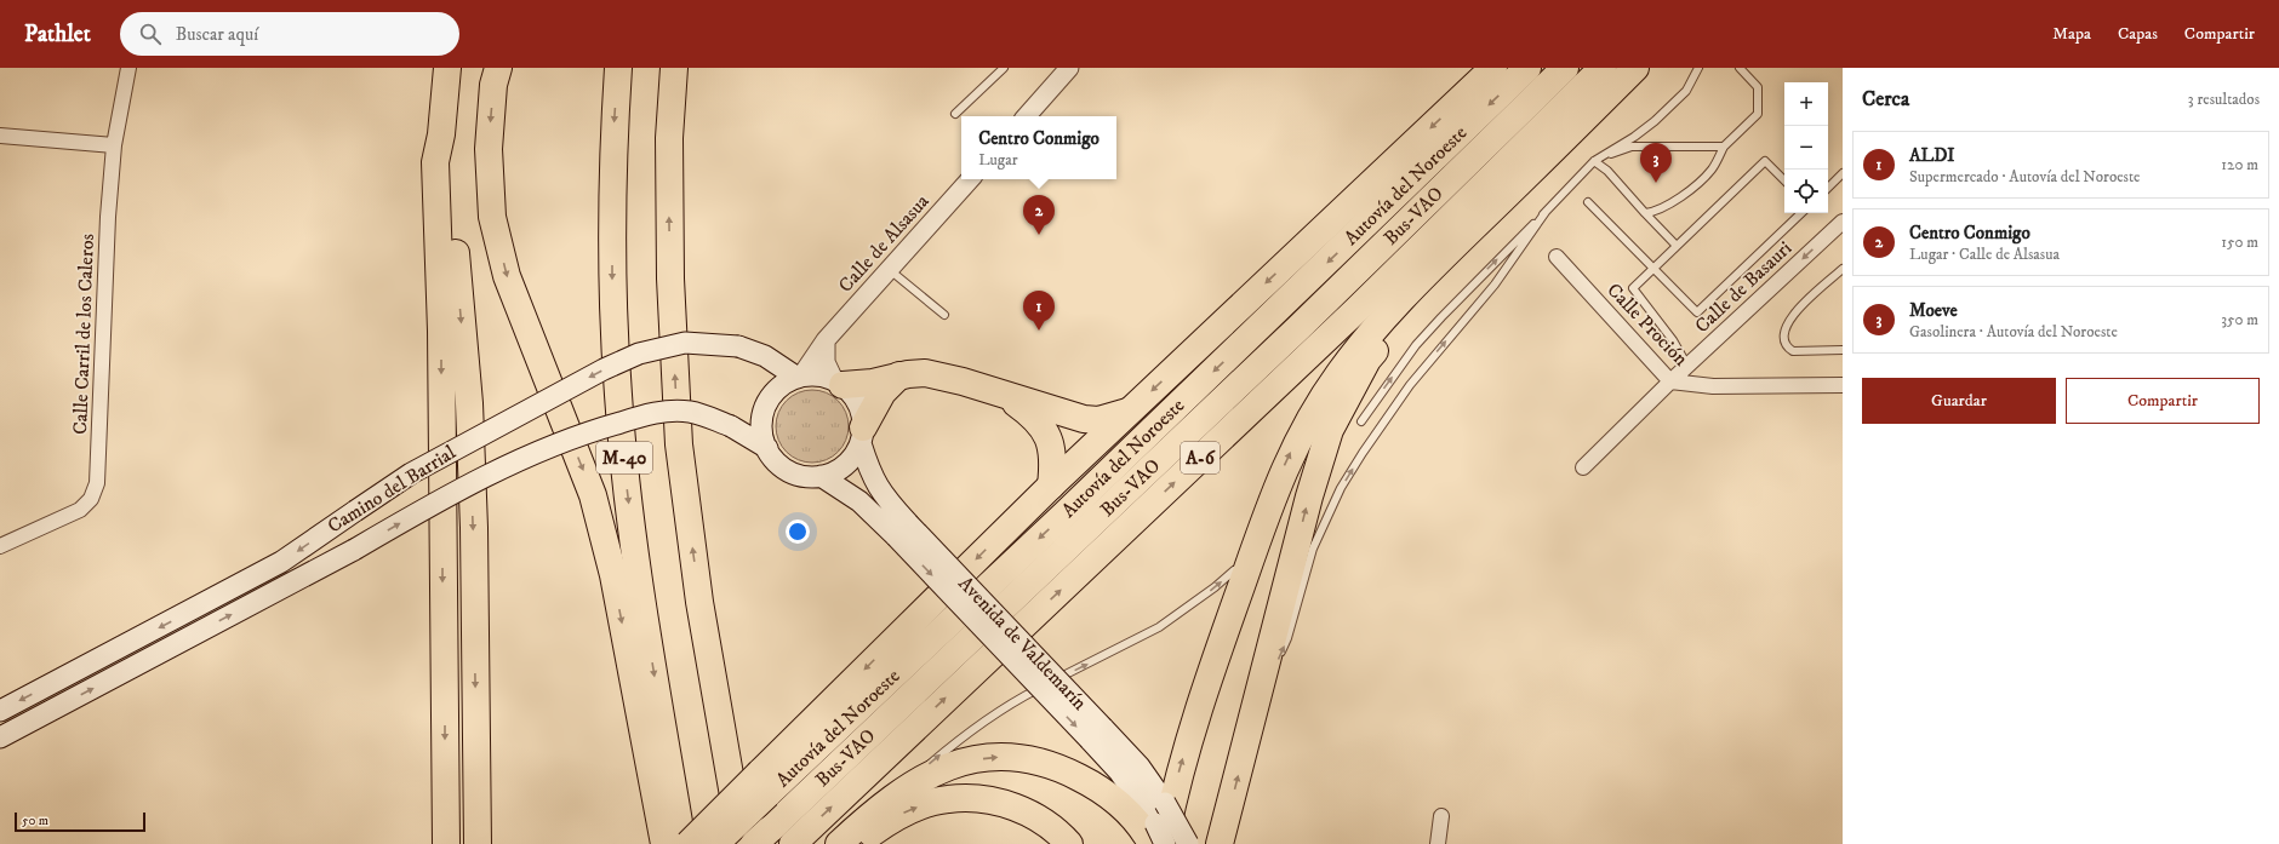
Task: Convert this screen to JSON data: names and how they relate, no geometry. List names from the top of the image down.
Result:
{
  "streets": {
    "highway": [
      "Autovía del Noroeste",
      "Bus-VAO",
      "M-40",
      "A-6"
    ],
    "main road": ["Camino del Barrial", "Avenida de Valdemarín"],
    "street": [
      "Calle de Alsasua",
      "Calle de Basauri",
      "Calle Proción",
      "Calle Carril de los Caleros"
    ]
  },
  "crossings": [
    ["Calle de Alsasua", "Camino del Barrial"],
    ["Calle de Alsasua", "Avenida de Valdemarín"],
    ["Calle de Basauri", "Calle Proción"],
    ["Camino del Barrial", "Avenida de Valdemarín"]
  ],
  "one_way": ["Calle de Basauri"],
  "scale_bar": "50 m",
  "page": {
    "header": "Pathlet",
    "search": "Buscar aquí",
    "nav": ["Mapa", "Capas", "Compartir"],
    "heading": ["Cerca", "3 resultados"],
    "map_buttons": ["+", "−"],
    "popup": ["Centro Conmigo", "Lugar"],
    "list": [
      {
        "mark": "1",
        "name": "ALDI",
        "note": "Supermercado · Autovía del Noroeste",
        "value": "120 m"
      },
      {
        "mark": "2",
        "name": "Centro Conmigo",
        "note": "Lugar · Calle de Alsasua",
        "value": "150 m"
      },
      {
        "mark": "3",
        "name": "Moeve",
        "note": "Gasolinera · Autovía del Noroeste",
        "value": "350 m"
      }
    ],
    "pins": ["3", "2", "1"],
    "buttons": ["Guardar", "Compartir"],
    "scale": "50 m"
  }
}
